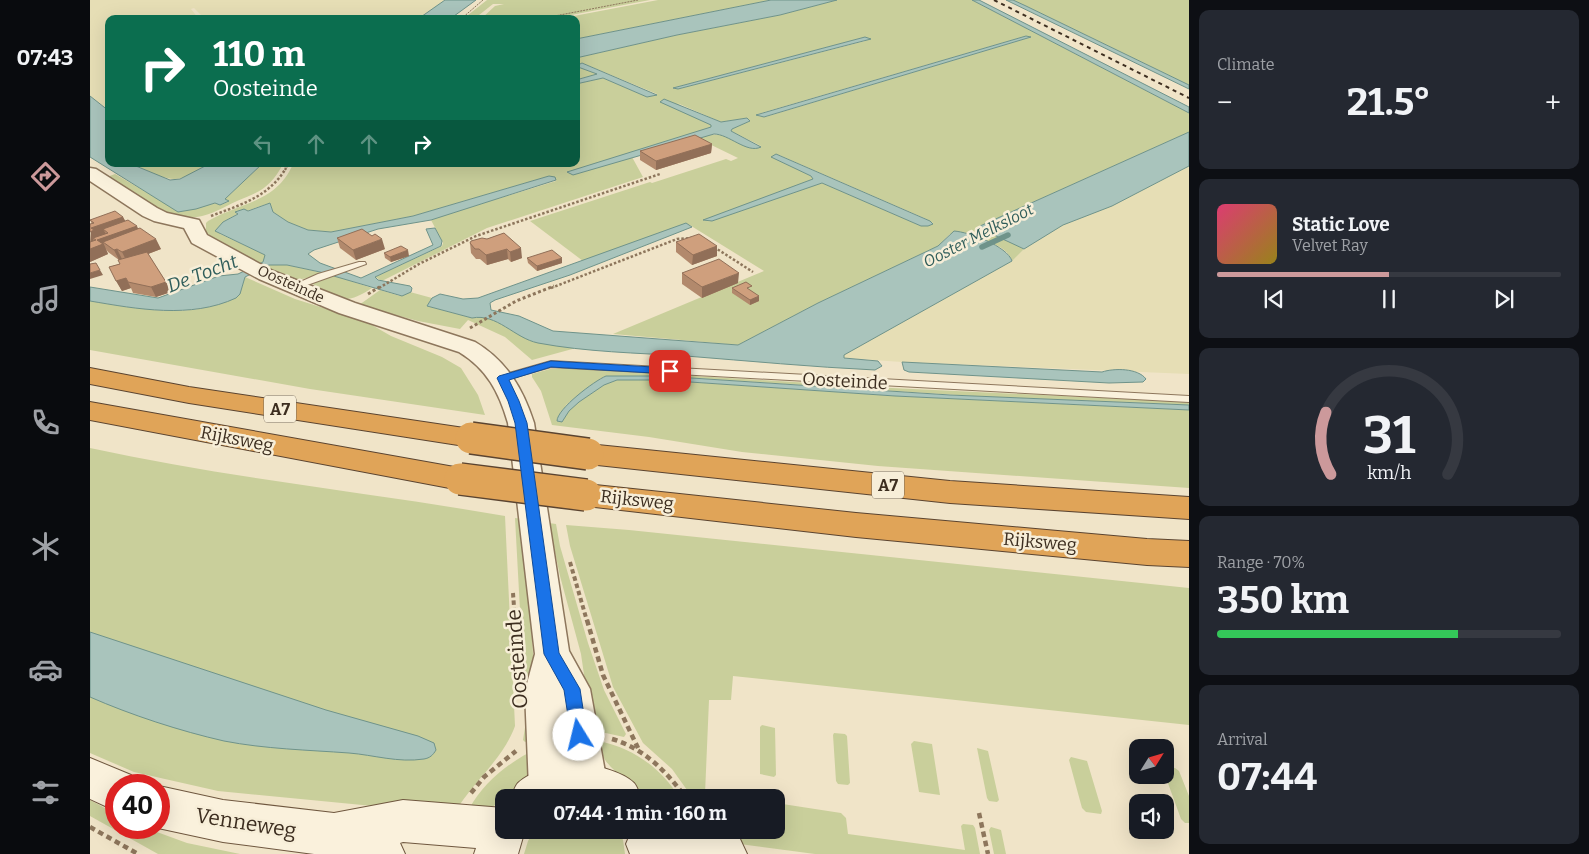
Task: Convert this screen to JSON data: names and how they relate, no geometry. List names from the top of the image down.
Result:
{
  "streets": {
    "highway": ["A7", "Rijksweg"],
    "main road": ["Venneweg"],
    "street": ["Oosteinde"]
  },
  "water": ["Ooster Melksloot", "De Tocht"],
  "north": "top right",
  "page": {
    "tabs": "07:43",
    "tile": [
      "Climate",
      ["Range · 70%", "350 km"],
      ["Arrival", "07:44"]
    ],
    "turn": ["110 m", "Oosteinde"],
    "heat": ["−", "21.5°", "+"],
    "song": ["Static Love", "Velvet Ray"],
    "limit": "40",
    "trip": "07:44 · 1 min · 160 m",
    "gauge": ["31", "km/h"]
  }
}
